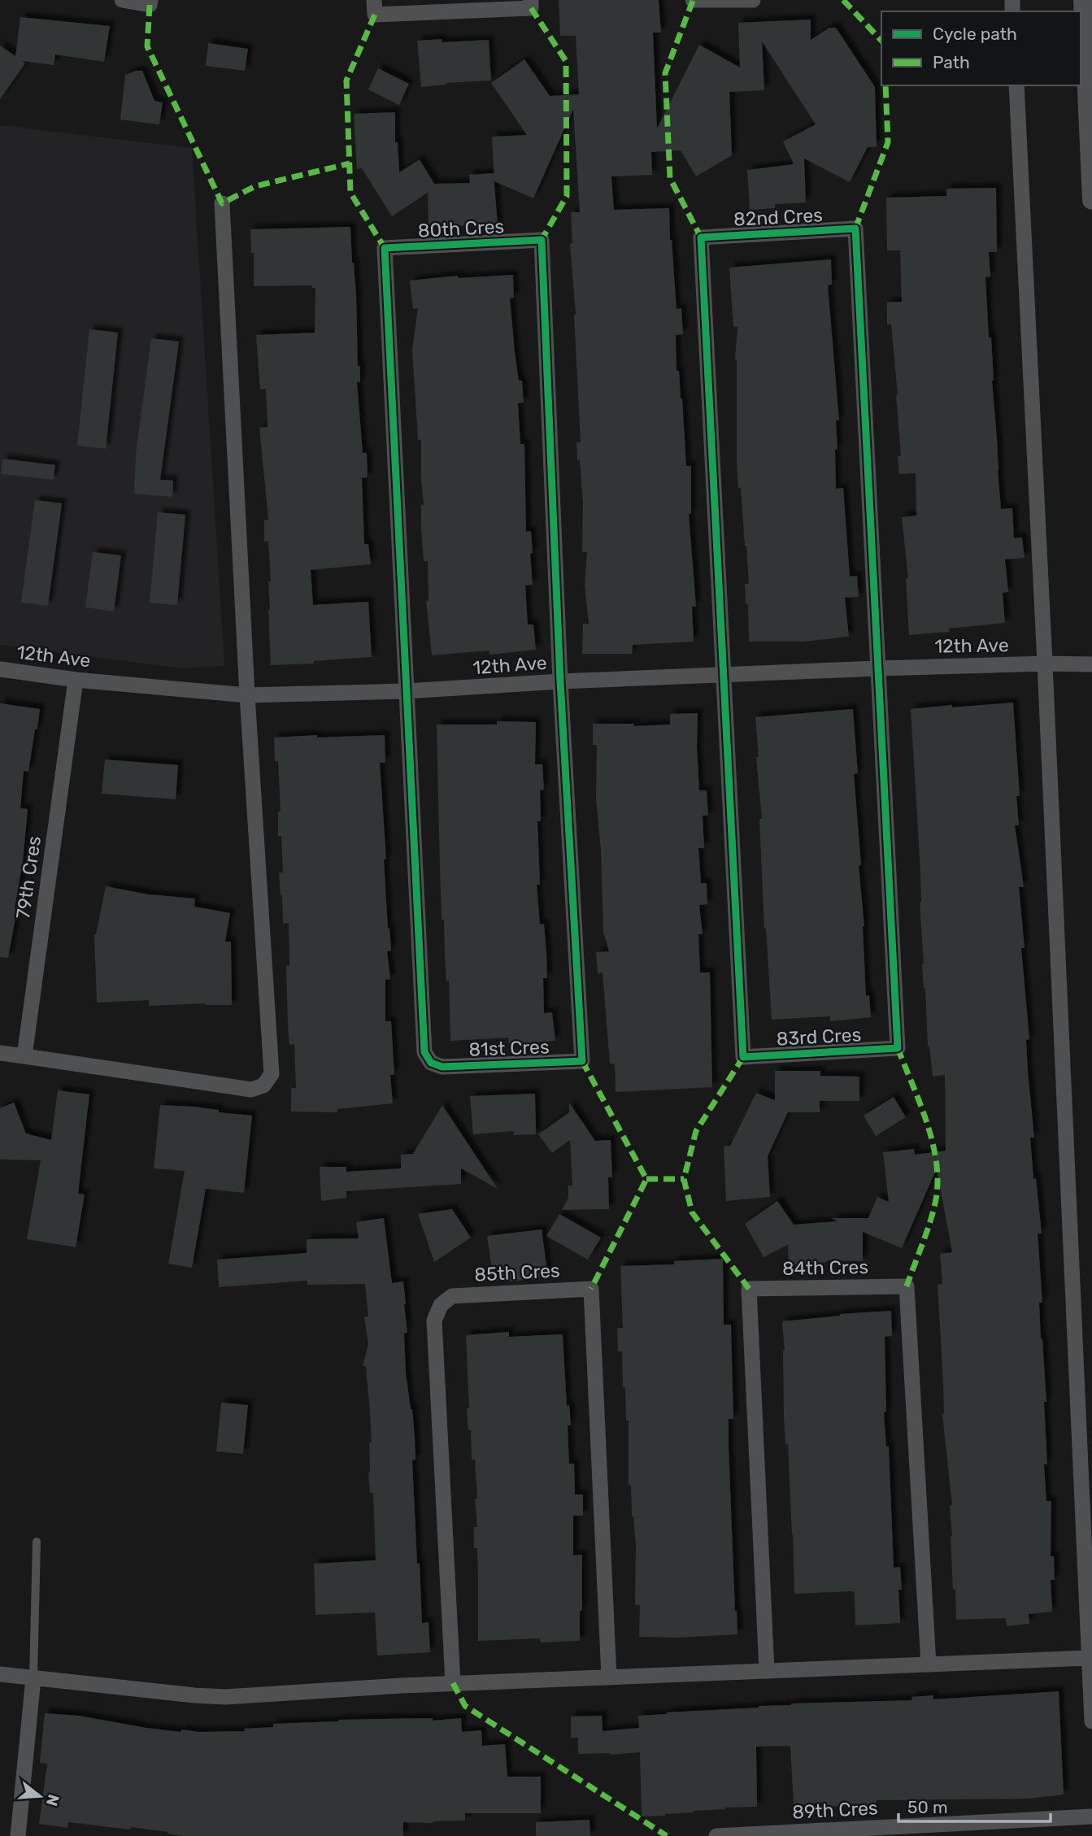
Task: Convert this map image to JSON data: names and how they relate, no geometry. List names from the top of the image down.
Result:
{
  "streets": {
    "street": [
      "82nd Cres",
      "80th Cres",
      "12th Ave",
      "79th Cres",
      "83rd Cres",
      "81st Cres",
      "84th Cres",
      "85th Cres",
      "89th Cres"
    ]
  },
  "crossings": [
    ["82nd Cres", "12th Ave"],
    ["82nd Cres", "83rd Cres"],
    ["80th Cres", "12th Ave"],
    ["80th Cres", "81st Cres"],
    ["12th Ave", "79th Cres"],
    ["12th Ave", "83rd Cres"],
    ["12th Ave", "81st Cres"]
  ],
  "legend": ["Cycle path", "Path"],
  "scale_bar": "50 m",
  "north": "right"
}
